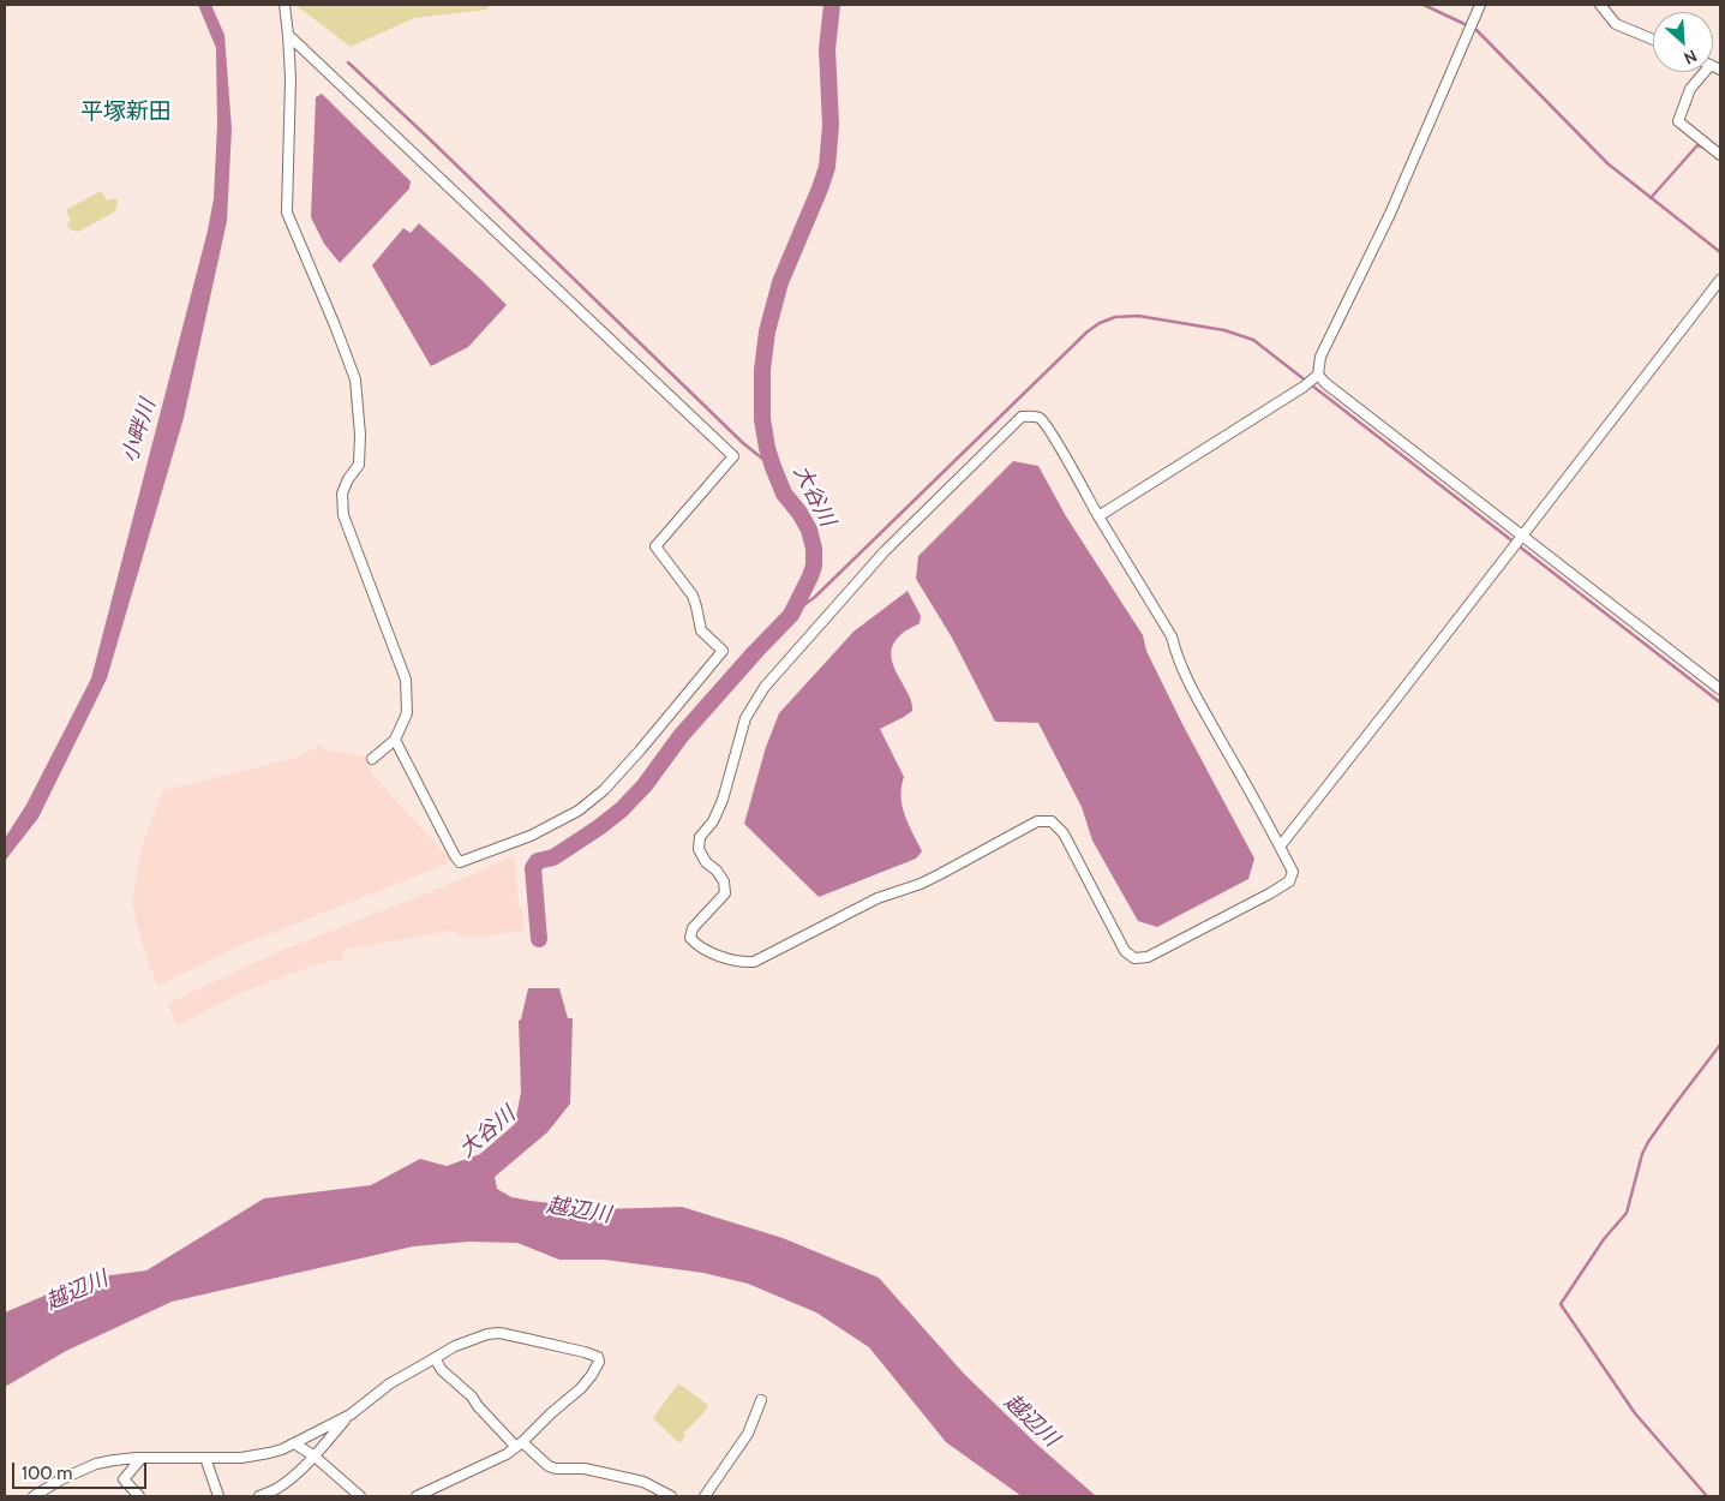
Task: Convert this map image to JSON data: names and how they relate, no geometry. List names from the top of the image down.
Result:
{
  "districts": ["平塚新田"],
  "water": ["小畔川", "大谷川", "越辺川"],
  "scale_bar": "100 m",
  "north": "bottom right"
}
